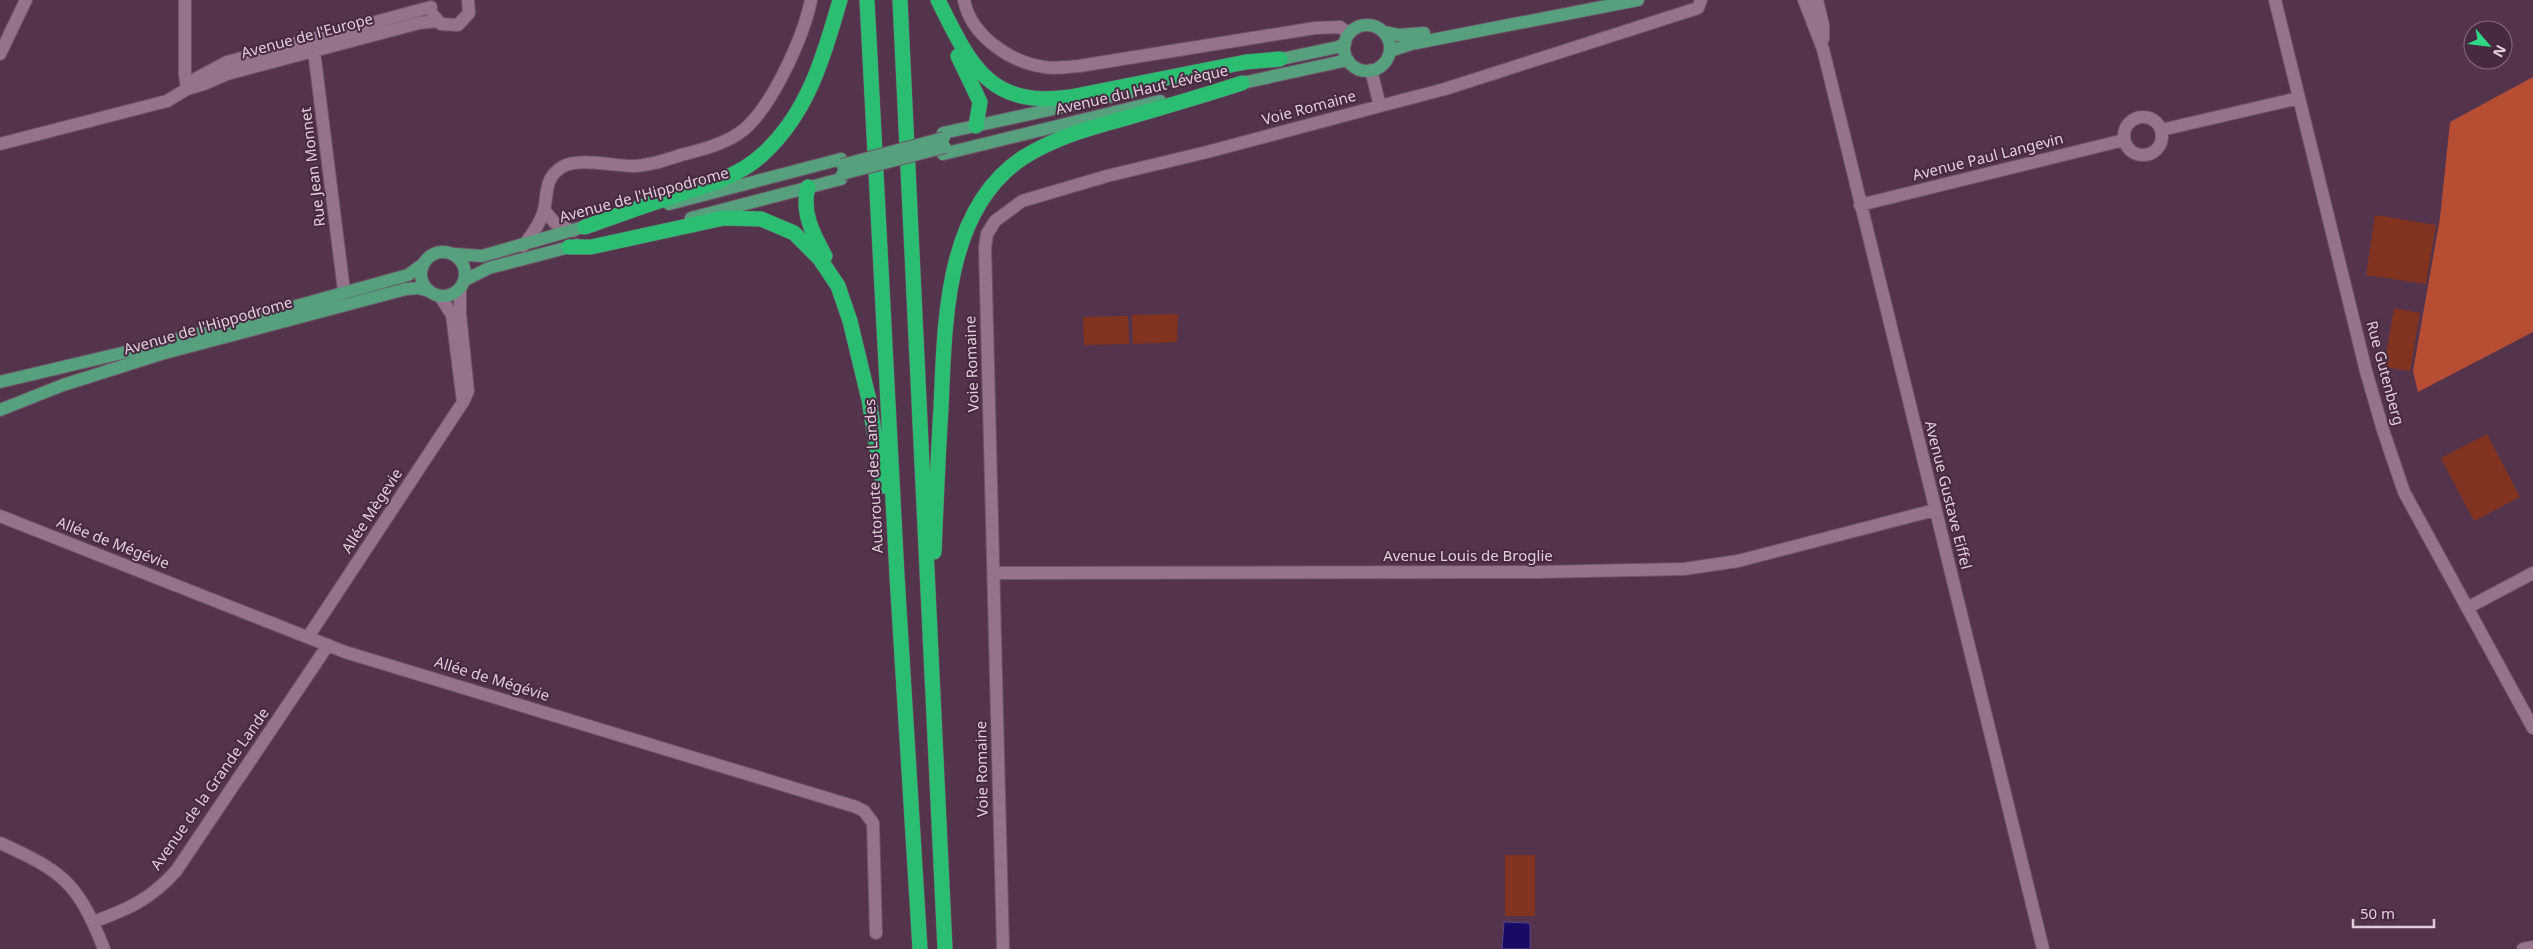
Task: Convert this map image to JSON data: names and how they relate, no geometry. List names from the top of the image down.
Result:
{
  "streets": {
    "highway": ["Autoroute des Landes"],
    "main road": ["Avenue du Haut Lévèque", "Avenue de l'Hippodrome"],
    "street": [
      "Avenue de l'Europe",
      "Voie Romaine",
      "Avenue Paul Langevin",
      "Rue Jean Monnet",
      "Rue Gutenberg",
      "Avenue Gustave Eiffel",
      "Allée Mègevie",
      "Allée de Mégévie",
      "Avenue Louis de Broglie",
      "Avenue de la Grande Lande"
    ]
  },
  "crossings": [
    ["Avenue de l'Europe", "Rue Jean Monnet"],
    ["Avenue du Haut Lévèque", "Voie Romaine"],
    ["Voie Romaine", "Avenue Louis de Broglie"],
    ["Avenue Paul Langevin", "Avenue Gustave Eiffel"],
    ["Rue Jean Monnet", "Avenue de l'Hippodrome"],
    ["Avenue de l'Hippodrome", "Allée Mègevie"],
    ["Avenue Gustave Eiffel", "Avenue Louis de Broglie"],
    ["Allée Mègevie", "Allée de Mégévie"],
    ["Allée de Mégévie", "Avenue de la Grande Lande"]
  ],
  "scale_bar": "50 m",
  "north": "bottom right"
}
